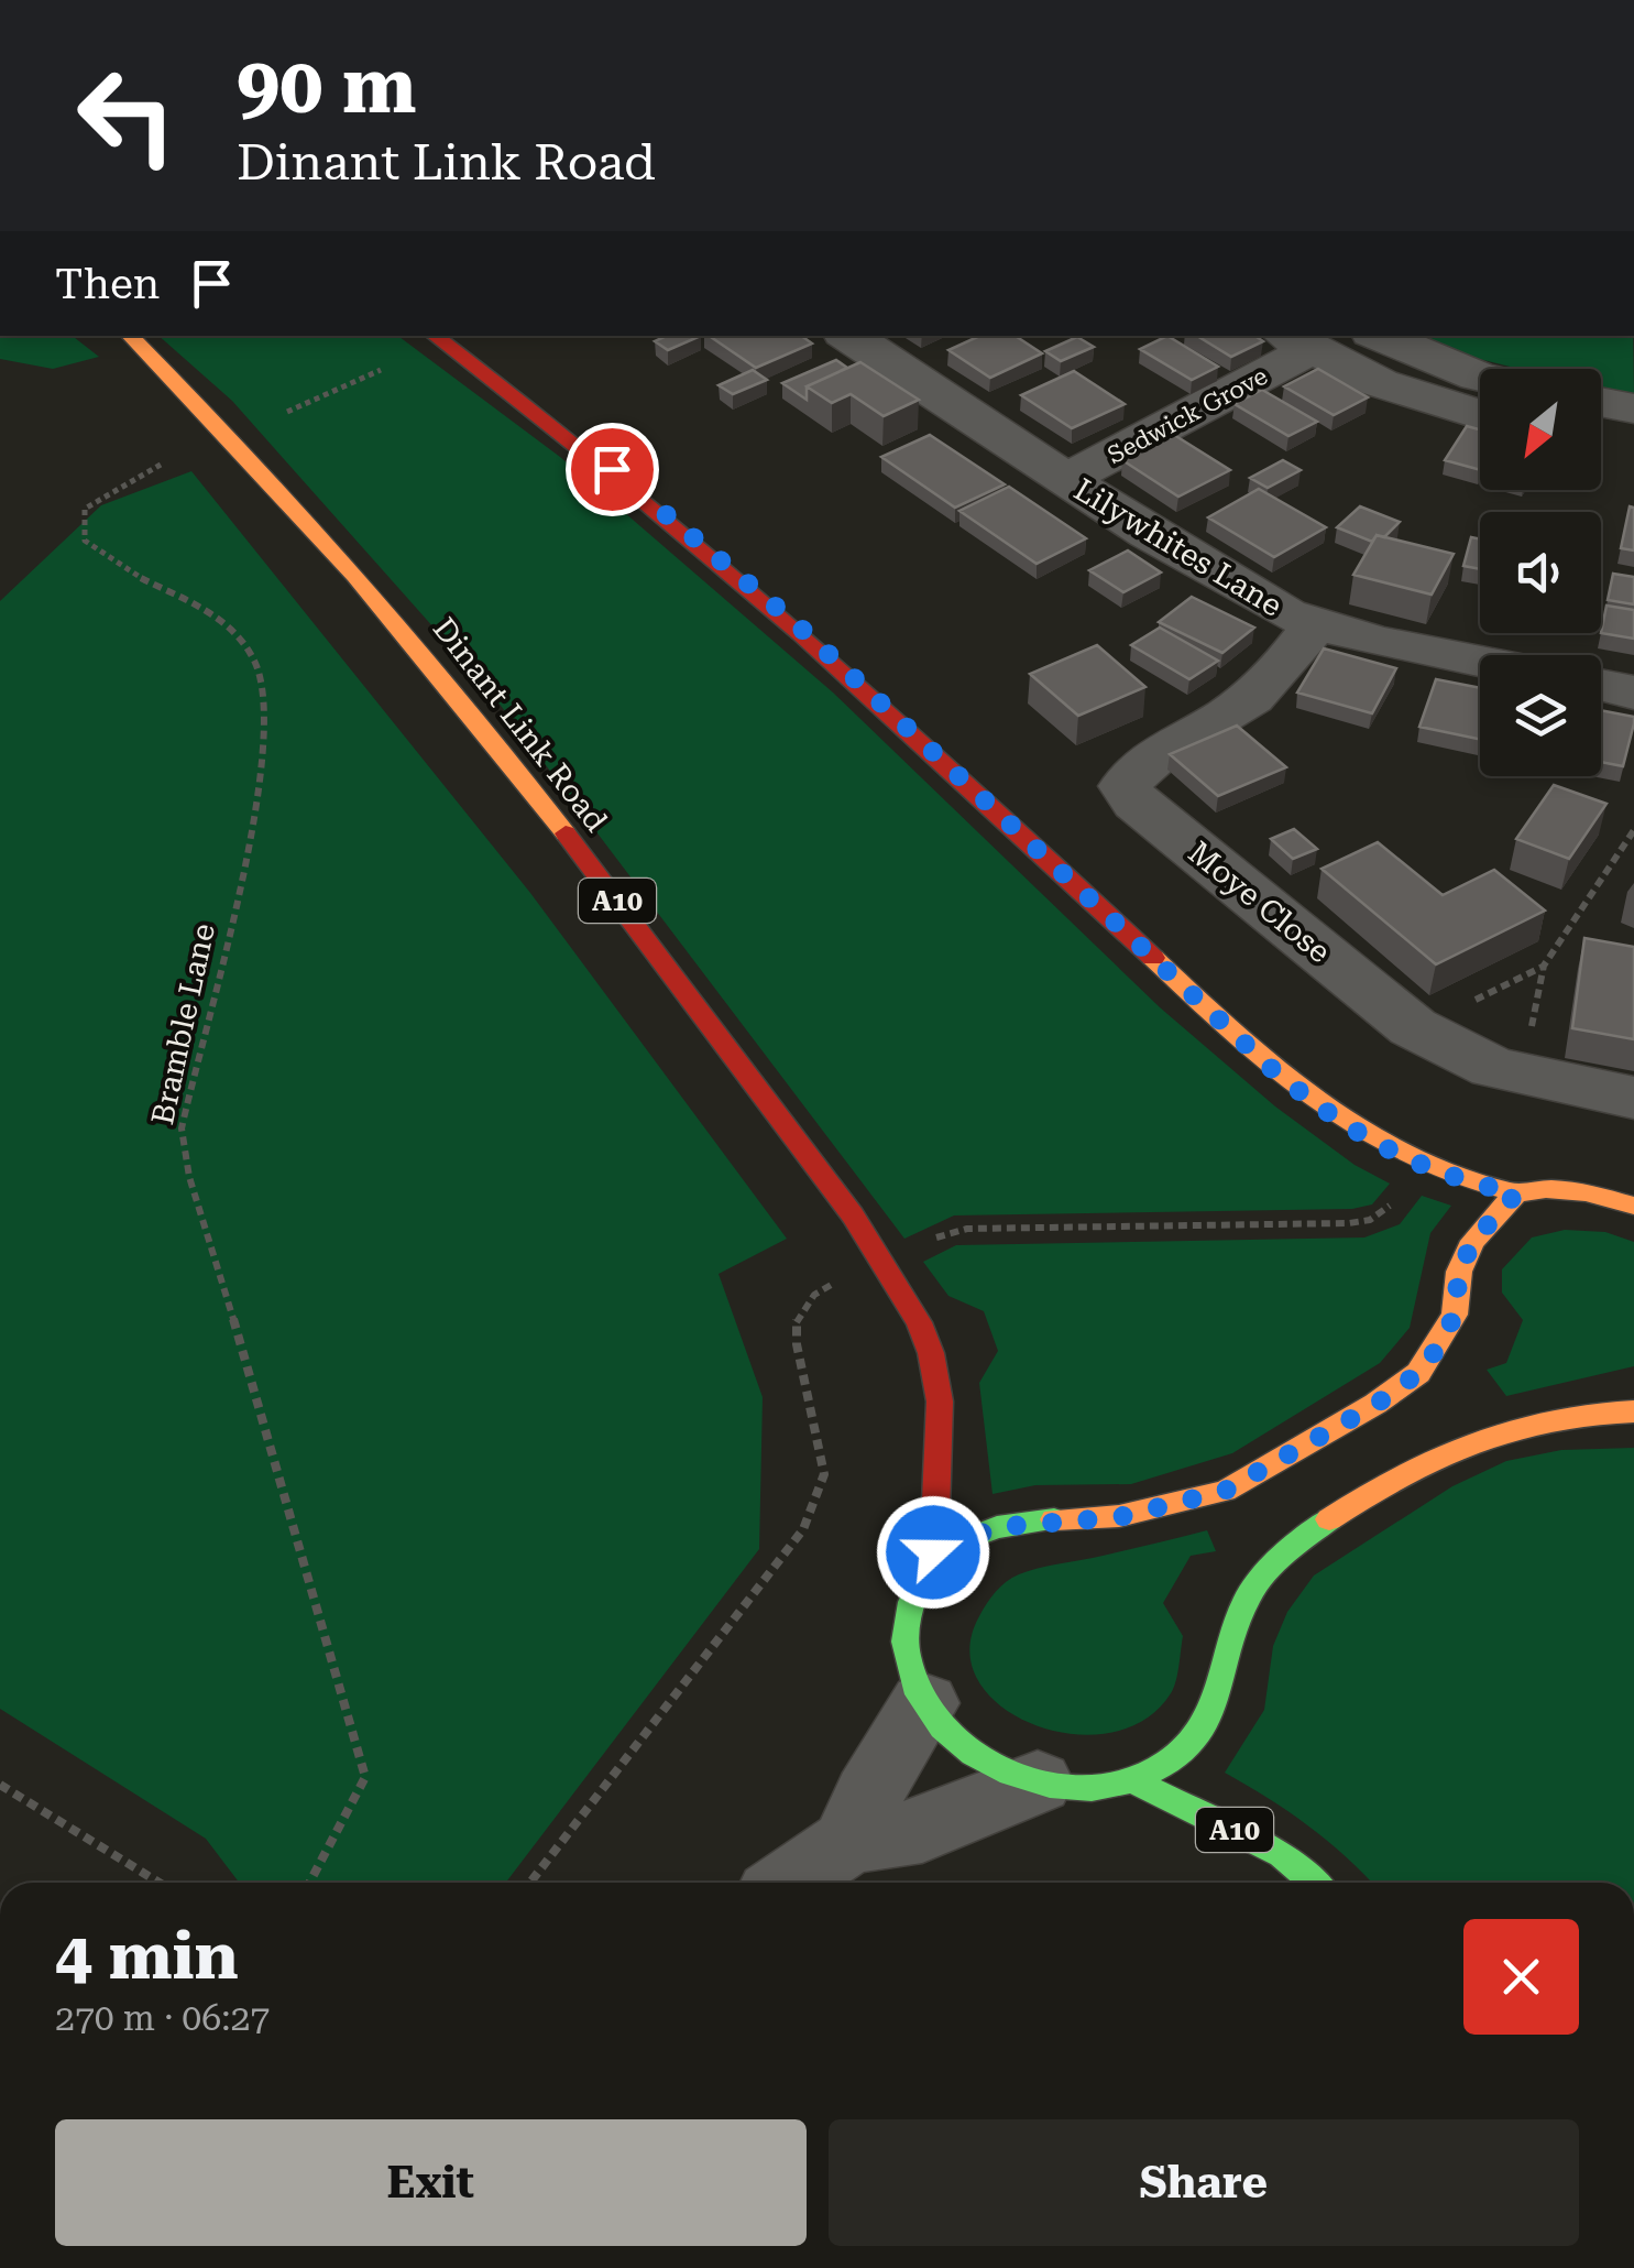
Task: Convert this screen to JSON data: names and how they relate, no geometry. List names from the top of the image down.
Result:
{
  "streets": {
    "main road": ["Dinant Link Road", "A10"],
    "street": ["Sedwick Grove", "Lilywhites Lane", "Moye Close"],
    "path": ["Bramble Lane"]
  },
  "crossings": [
    ["Sedwick Grove", "Lilywhites Lane"],
    ["Lilywhites Lane", "Moye Close"]
  ],
  "north": "bottom left",
  "page": {
    "turn": ["90 m", "Dinant Link Road"],
    "then": "Then",
    "heading": ["4 min", "270 m · 06:27"],
    "buttons": ["Exit", "Share"]
  }
}
